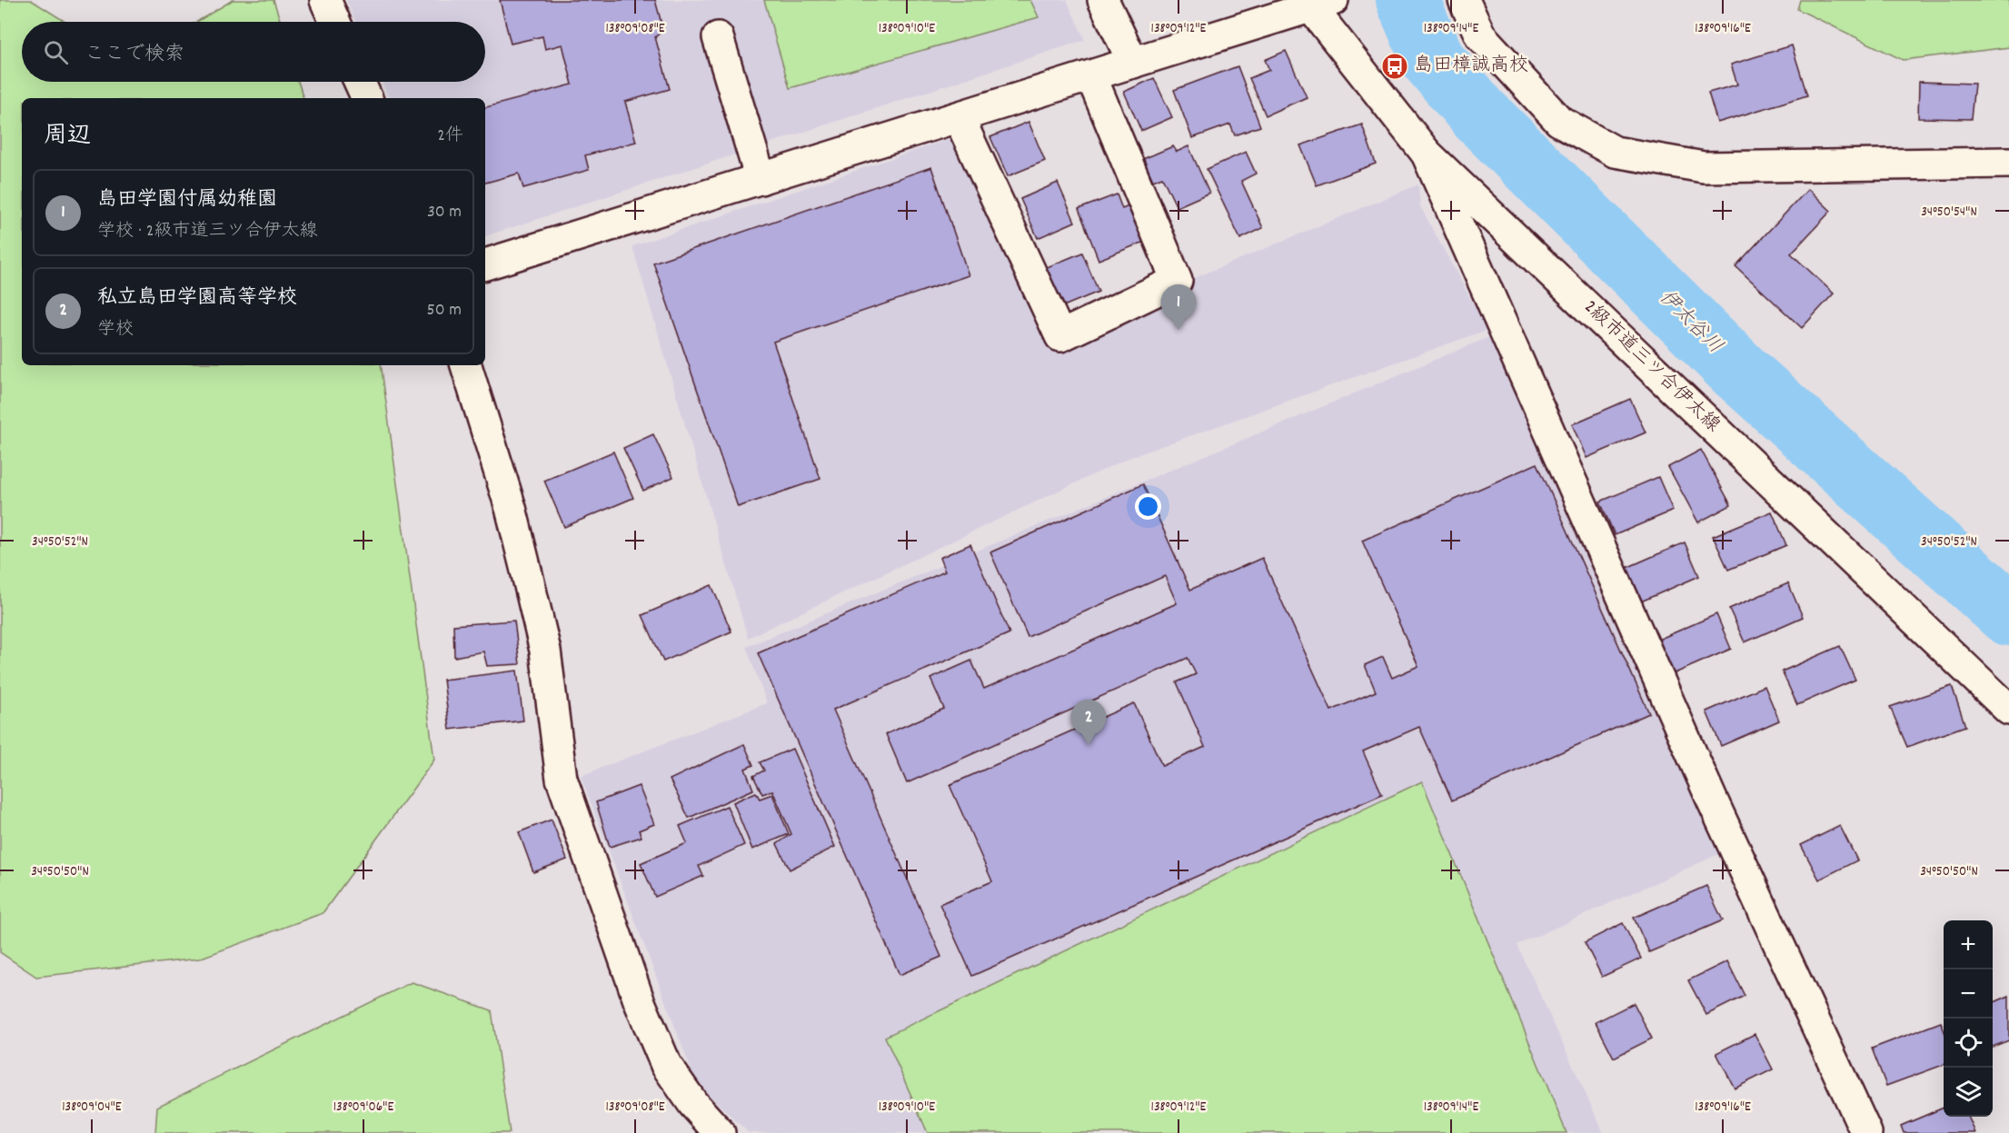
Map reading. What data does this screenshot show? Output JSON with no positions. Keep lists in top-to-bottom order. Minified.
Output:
{"streets":{"street":["2級市道三ツ合伊太線"]},"water":["伊太谷川"],"places":{"bus stop":["島田樟誠高校"]},"page":{"search":"ここで検索","heading":["周辺","2件"],"list":[{"mark":"1","name":"島田学園付属幼稚園","note":"学校 · 2級市道三ツ合伊太線","value":"30 m"},{"mark":"2","name":"私立島田学園高等学校","note":"学校","value":"50 m"}],"pins":["1","2"],"map_buttons":["+","−"]},"coordinates":["138°09'08\"E","138°09'10\"E","138°09'12\"E","138°09'14\"E","138°09'16\"E","34°50'54\"N","34°50'52\"N","34°50'50\"N","138°09'04\"E","138°09'06\"E"]}
